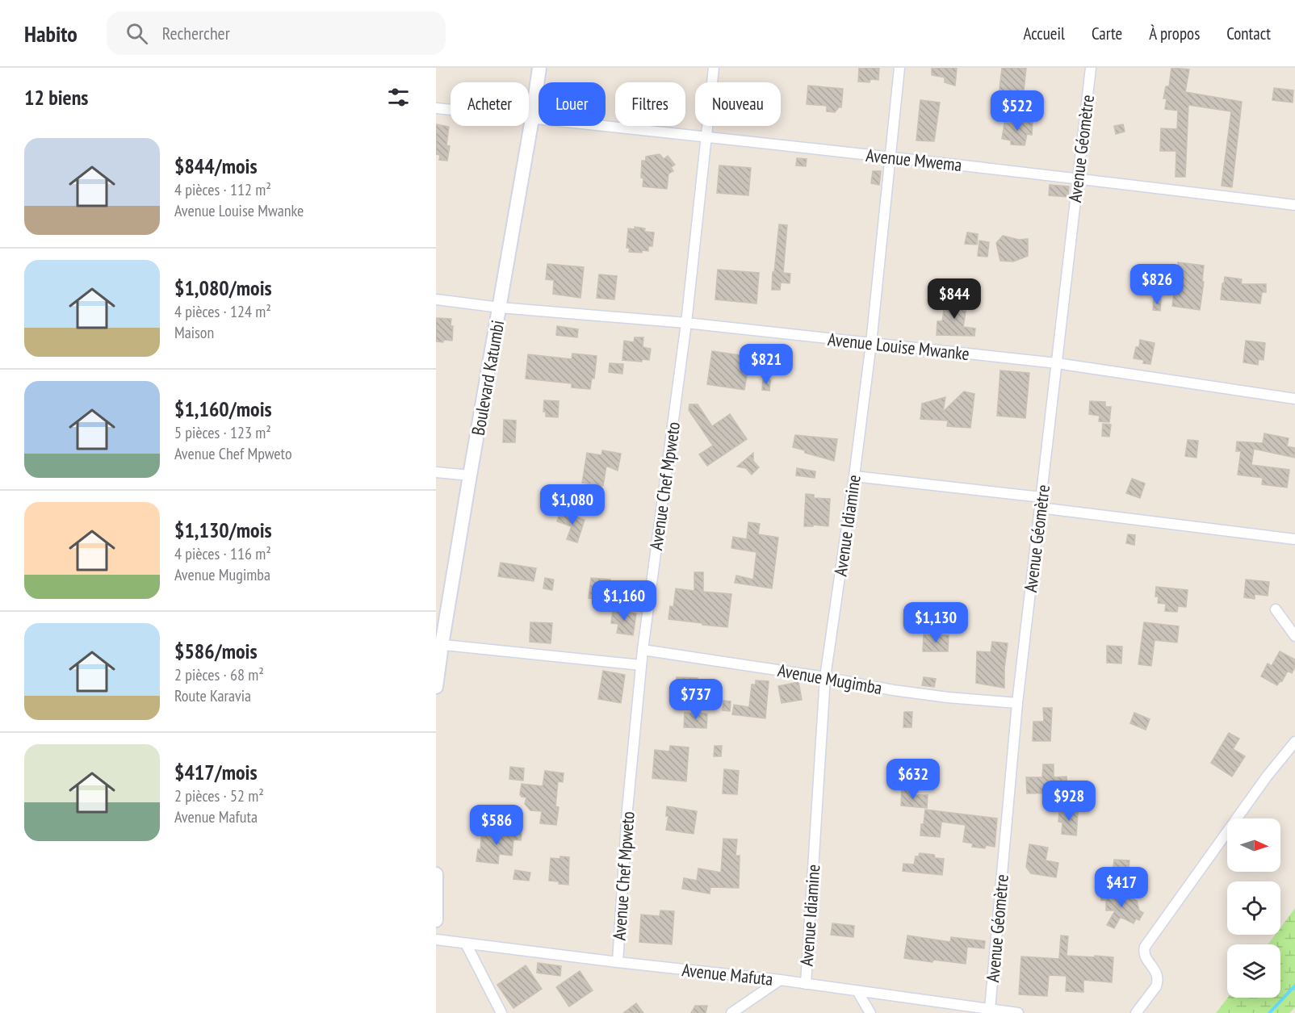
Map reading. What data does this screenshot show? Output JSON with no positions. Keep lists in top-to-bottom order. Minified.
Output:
{"streets":{"street":["Avenue Géomètre","Avenue Mwema","Avenue Louise Mwanke","Boulevard Katumbi","Avenue Chef Mpweto","Avenue Idiamine","Avenue Mugimba","Avenue Mafuta"]},"crossings":[["Avenue Géomètre","Avenue Mwema"],["Avenue Géomètre","Avenue Louise Mwanke"],["Avenue Géomètre","Avenue Mugimba"],["Avenue Géomètre","Avenue Mafuta"],["Avenue Mwema","Boulevard Katumbi"],["Avenue Mwema","Avenue Chef Mpweto"],["Avenue Mwema","Avenue Idiamine"],["Avenue Louise Mwanke","Boulevard Katumbi"],["Avenue Louise Mwanke","Avenue Chef Mpweto"],["Avenue Louise Mwanke","Avenue Idiamine"],["Avenue Chef Mpweto","Avenue Mugimba"],["Avenue Chef Mpweto","Avenue Mafuta"],["Avenue Idiamine","Avenue Mugimba"],["Avenue Idiamine","Avenue Mafuta"]],"north":"right","page":{"header":"Habito","search":"Rechercher","nav":["Accueil","Carte","À propos","Contact"],"heading":"12 biens","chip":["Acheter","Louer","Filtres","Nouveau"],"price":["$522","$826","$844","$821","$1,080","$1,160","$1,130","$737","$632","$928","$586","$417"],"list":[{"name":"$844/mois","note":"4 pièces · 112 m² · Avenue Louise Mwanke"},{"name":"$1,080/mois","note":"4 pièces · 124 m² · Maison"},{"name":"$1,160/mois","note":"5 pièces · 123 m² · Avenue Chef Mpweto"},{"name":"$1,130/mois","note":"4 pièces · 116 m² · Avenue Mugimba"},{"name":"$586/mois","note":"2 pièces · 68 m² · Route Karavia"},{"name":"$417/mois","note":"2 pièces · 52 m² · Avenue Mafuta"}]}}
